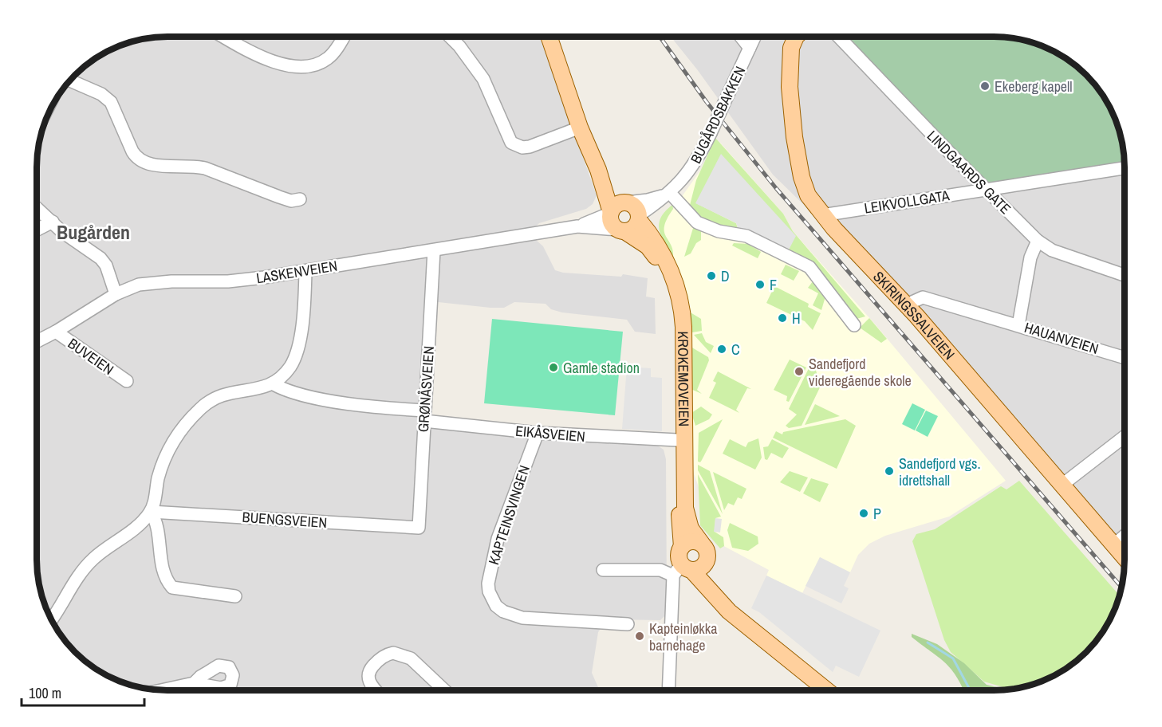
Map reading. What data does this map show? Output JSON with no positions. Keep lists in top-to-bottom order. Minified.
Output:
{"streets":{"main road":["SKIRINGSSALVEIEN","KROKEMOVEIEN"],"street":["BUGÅRDSBAKKEN","LINDGAARDS GATE","LEIKVOLLGATA","LASKENVEIEN","HAUANVEIEN","BUVEIEN","GRØNÅSVEIEN","EIKÅSVEIEN","KAPTEINSVINGEN","BUENGSVEIEN"]},"crossings":[["BUGÅRDSBAKKEN","LASKENVEIEN"],["BUGÅRDSBAKKEN","KROKEMOVEIEN"],["LINDGAARDS GATE","LEIKVOLLGATA"],["LINDGAARDS GATE","HAUANVEIEN"],["LEIKVOLLGATA","SKIRINGSSALVEIEN"],["LASKENVEIEN","BUVEIEN"],["LASKENVEIEN","KROKEMOVEIEN"],["LASKENVEIEN","GRØNÅSVEIEN"],["SKIRINGSSALVEIEN","HAUANVEIEN"],["KROKEMOVEIEN","EIKÅSVEIEN"],["GRØNÅSVEIEN","EIKÅSVEIEN"],["GRØNÅSVEIEN","BUENGSVEIEN"],["EIKÅSVEIEN","KAPTEINSVINGEN"]],"districts":["Bugården"],"places":["Ekeberg kapell","D","F","H","C","Gamle stadion","Sandefjord videregående skole","Sandefjord vgs. idrettshall","P","Kapteinløkka barnehage"],"scale_bar":"100 m"}
